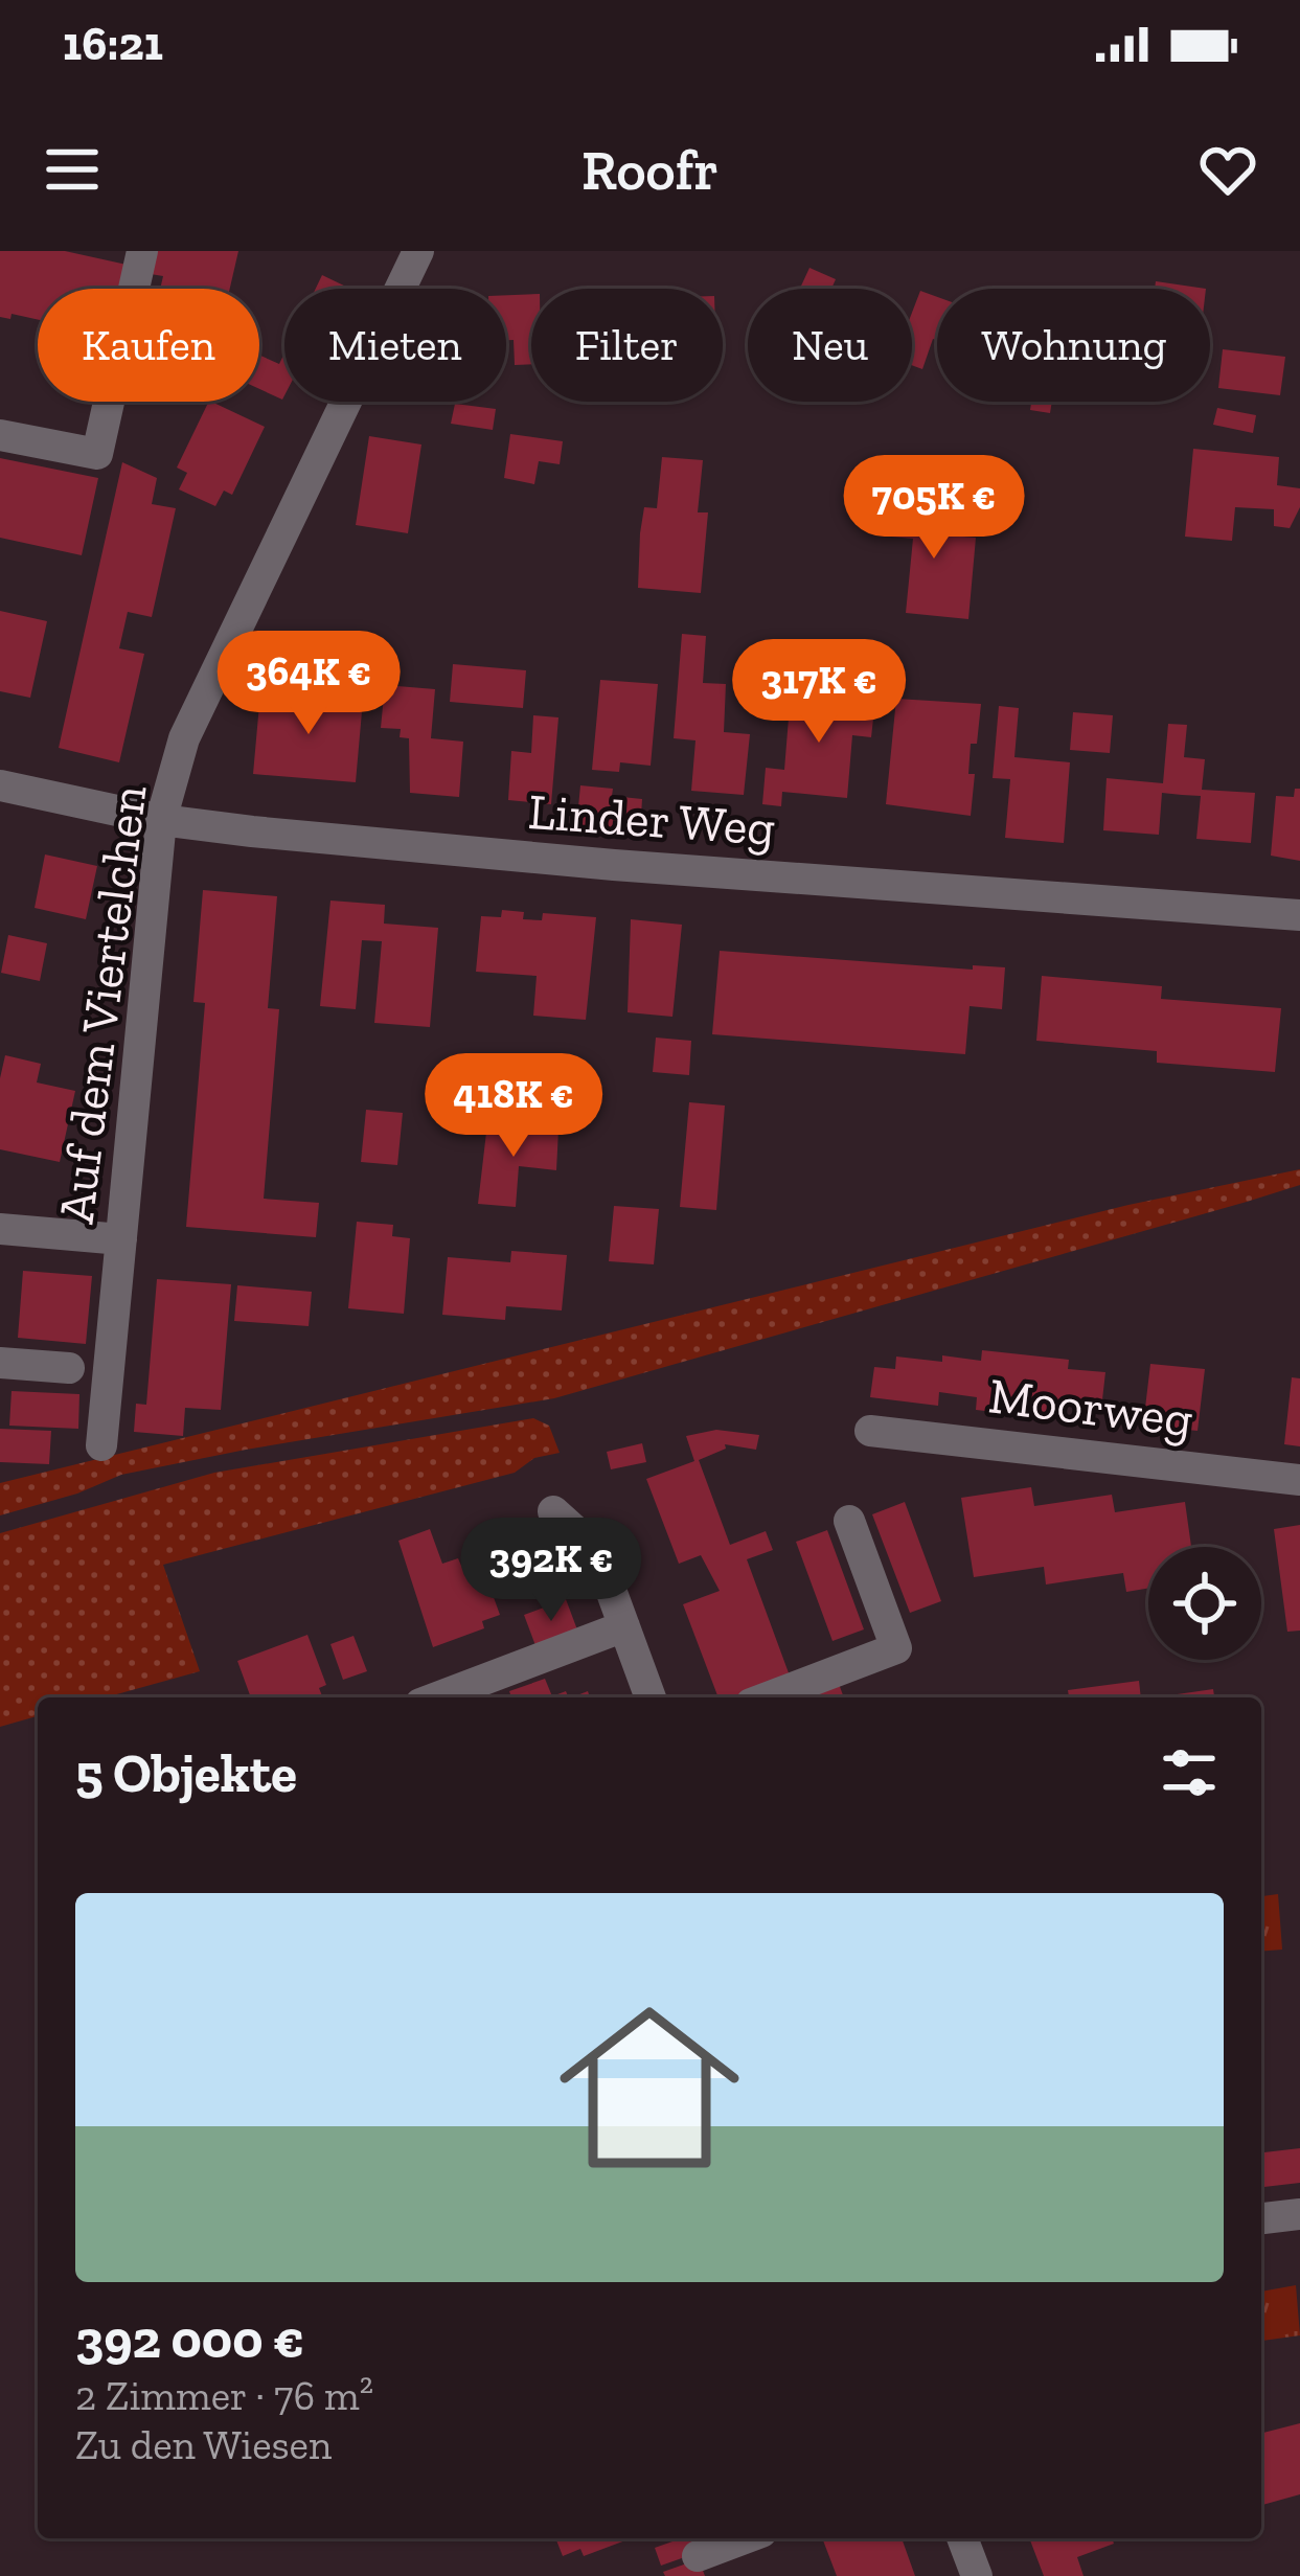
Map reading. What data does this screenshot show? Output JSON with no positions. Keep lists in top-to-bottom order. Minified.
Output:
{"streets":{"street":["Linder Weg","Auf dem Viertelchen","Moorweg"]},"crossings":[["Linder Weg","Auf dem Viertelchen"]],"page":{"status":"16:21","header":"Roofr","chip":["Kaufen","Mieten","Filter","Neu","Wohnung"],"price":["705K €","364K €","317K €","418K €","392K €"],"heading":"5 Objekte","list":[{"name":"392 000 €","note":"2 Zimmer · 76 m² · Zu den Wiesen"}]}}
